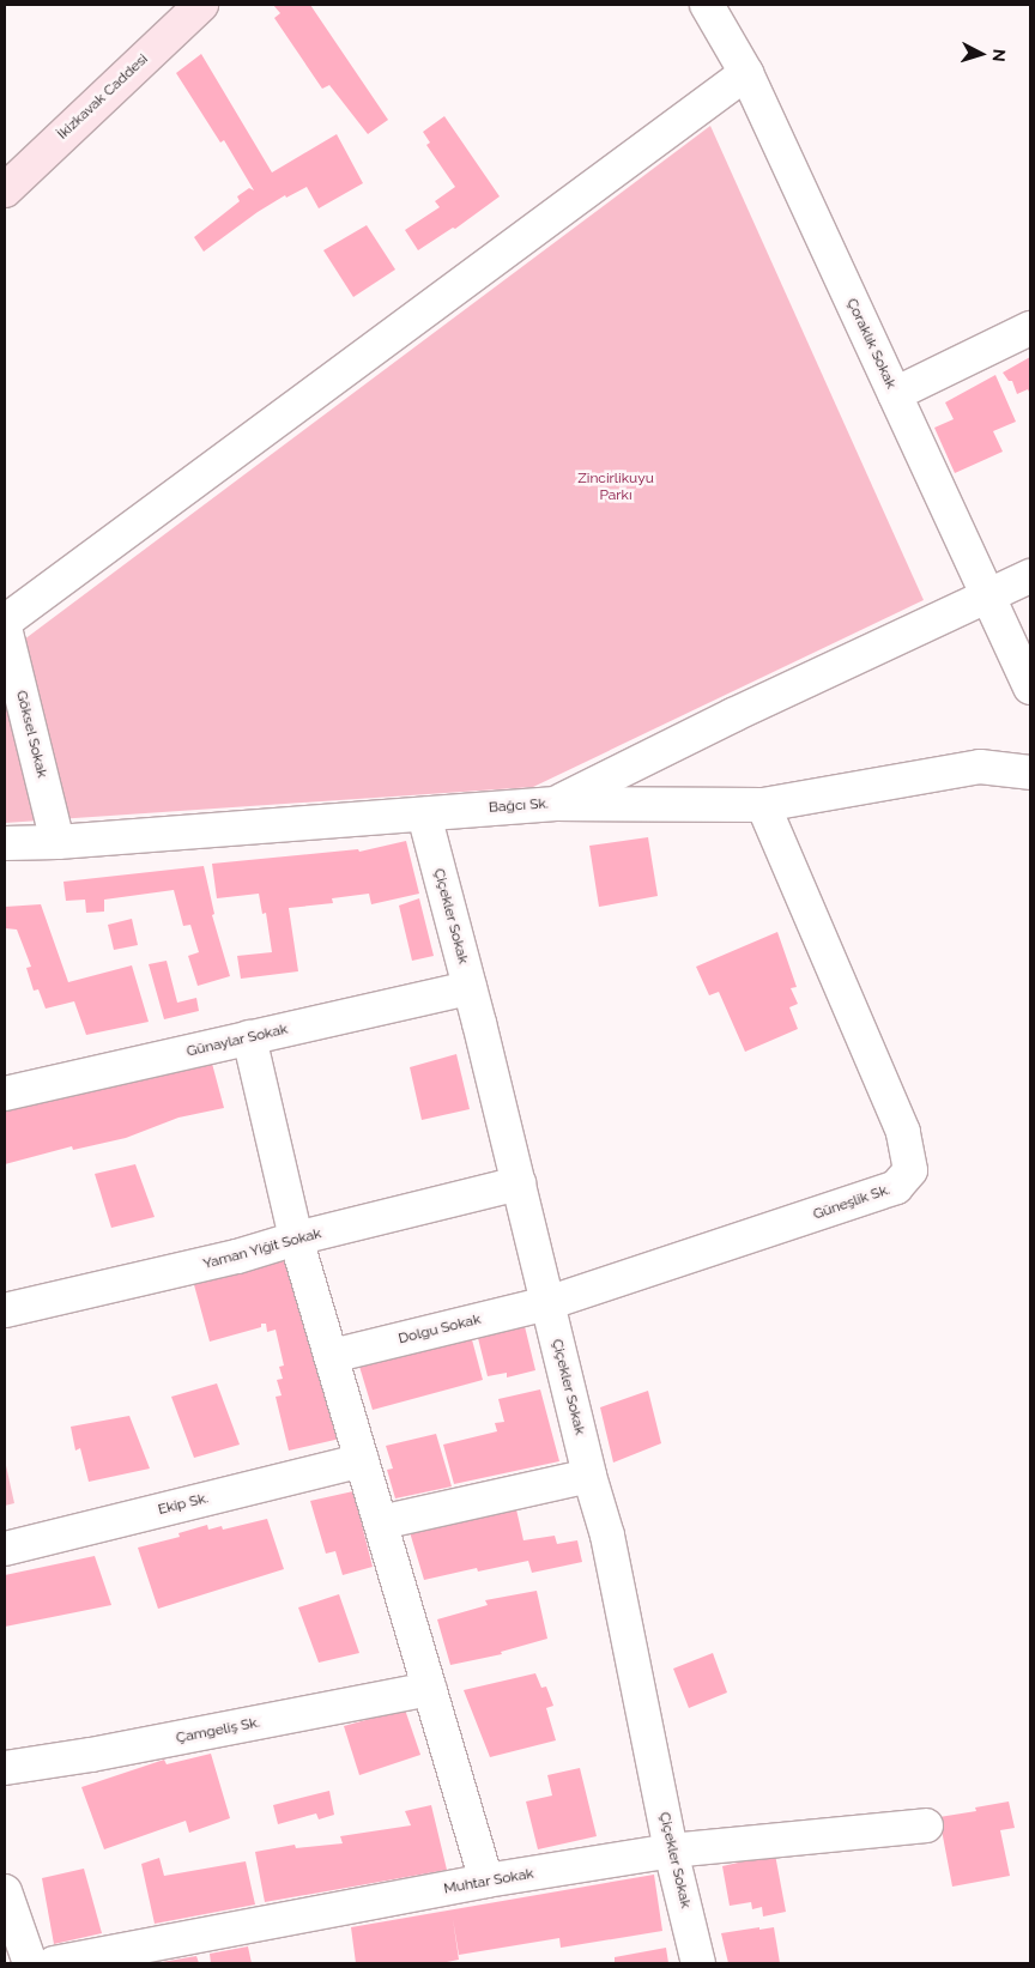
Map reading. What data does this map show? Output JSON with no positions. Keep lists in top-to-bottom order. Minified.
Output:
{"streets":{"street":["İkizkavak Caddesi","Çoraklık Sokak","Göksel Sokak","Bağcı Sk.","Çiçekler Sokak","Günaylar Sokak","Güneşlik Sk.","Yaman Yiğit Sokak","Dolgu Sokak","Ekip Sk.","Çamgeliş Sk.","Muhtar Sokak"]},"crossings":[["Göksel Sokak","Bağcı Sk."],["Bağcı Sk.","Çiçekler Sokak"],["Bağcı Sk.","Güneşlik Sk."],["Çiçekler Sokak","Günaylar Sokak"],["Çiçekler Sokak","Güneşlik Sk."],["Çiçekler Sokak","Yaman Yiğit Sokak"],["Çiçekler Sokak","Dolgu Sokak"],["Çiçekler Sokak","Muhtar Sokak"],["Güneşlik Sk.","Dolgu Sokak"]],"parks":["Zincirlikuyu Parkı"],"north":"right"}
